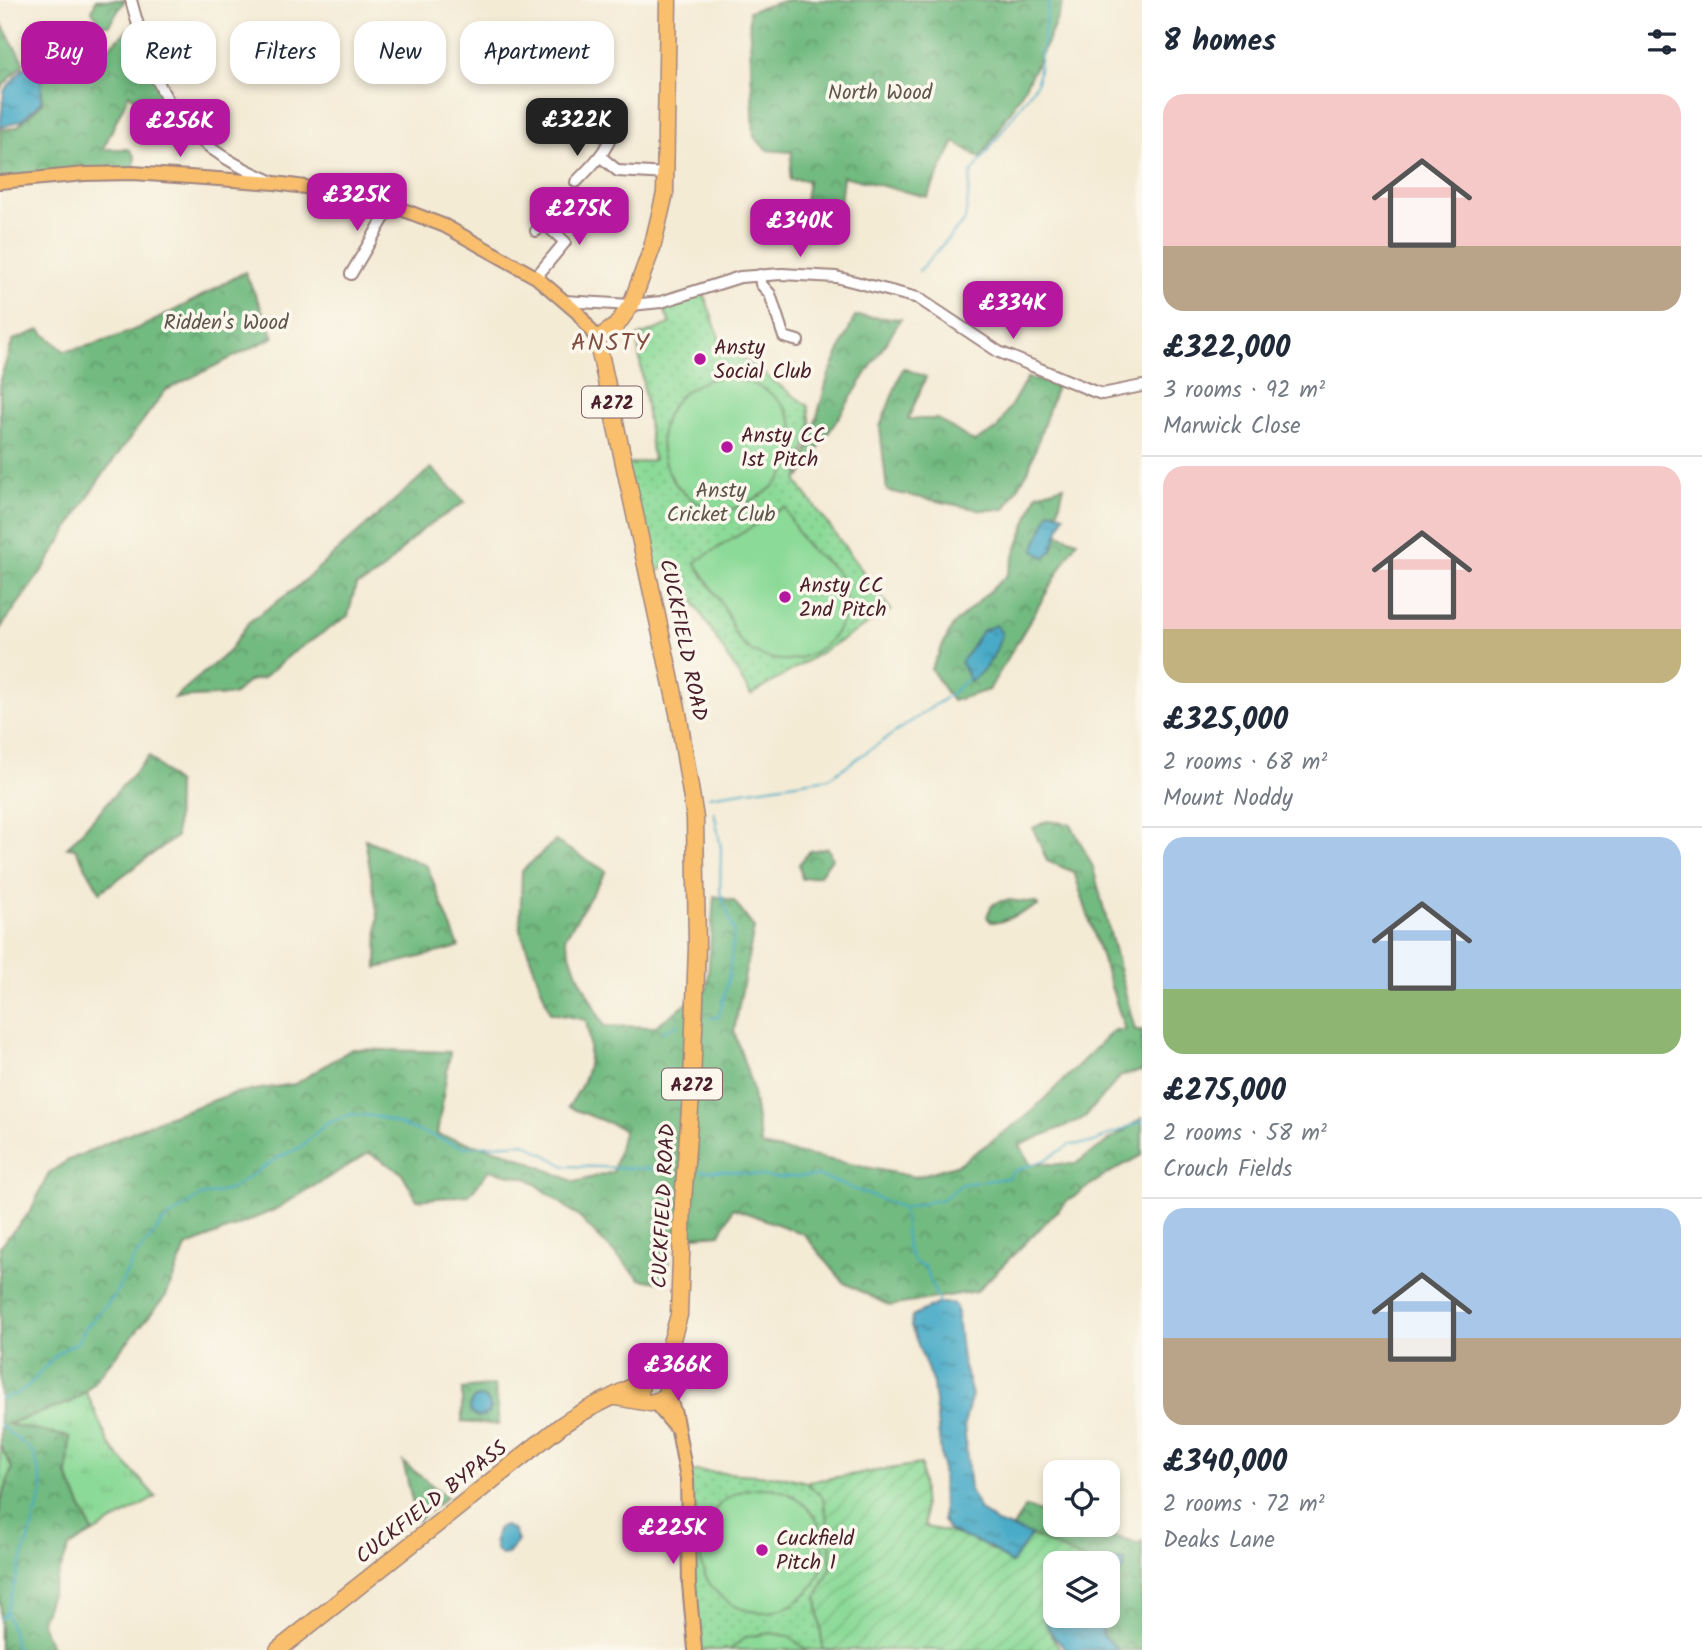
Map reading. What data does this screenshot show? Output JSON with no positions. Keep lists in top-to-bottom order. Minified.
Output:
{"streets":{"highway":["A272","CUCKFIELD ROAD","CUCKFIELD BYPASS"]},"crossings":[["CUCKFIELD ROAD","CUCKFIELD BYPASS"]],"districts":["ANSTY"],"parks":["North Wood","Ridden's Wood","Ansty Cricket Club"],"places":["Ansty Social Club","Ansty CC 1st Pitch","Ansty CC 2nd Pitch","Cuckfield Pitch 1"],"page":{"heading":"8 homes","chip":["Buy","Rent","Filters","New","Apartment"],"list":[{"name":"£322,000","note":"3 rooms · 92 m² · Marwick Close"},{"name":"£325,000","note":"2 rooms · 68 m² · Mount Noddy"},{"name":"£275,000","note":"2 rooms · 58 m² · Crouch Fields"},{"name":"£340,000","note":"2 rooms · 72 m² · Deaks Lane"}],"price":["£322K","£256K","£325K","£275K","£340K","£334K","£366K","£225K"]}}
